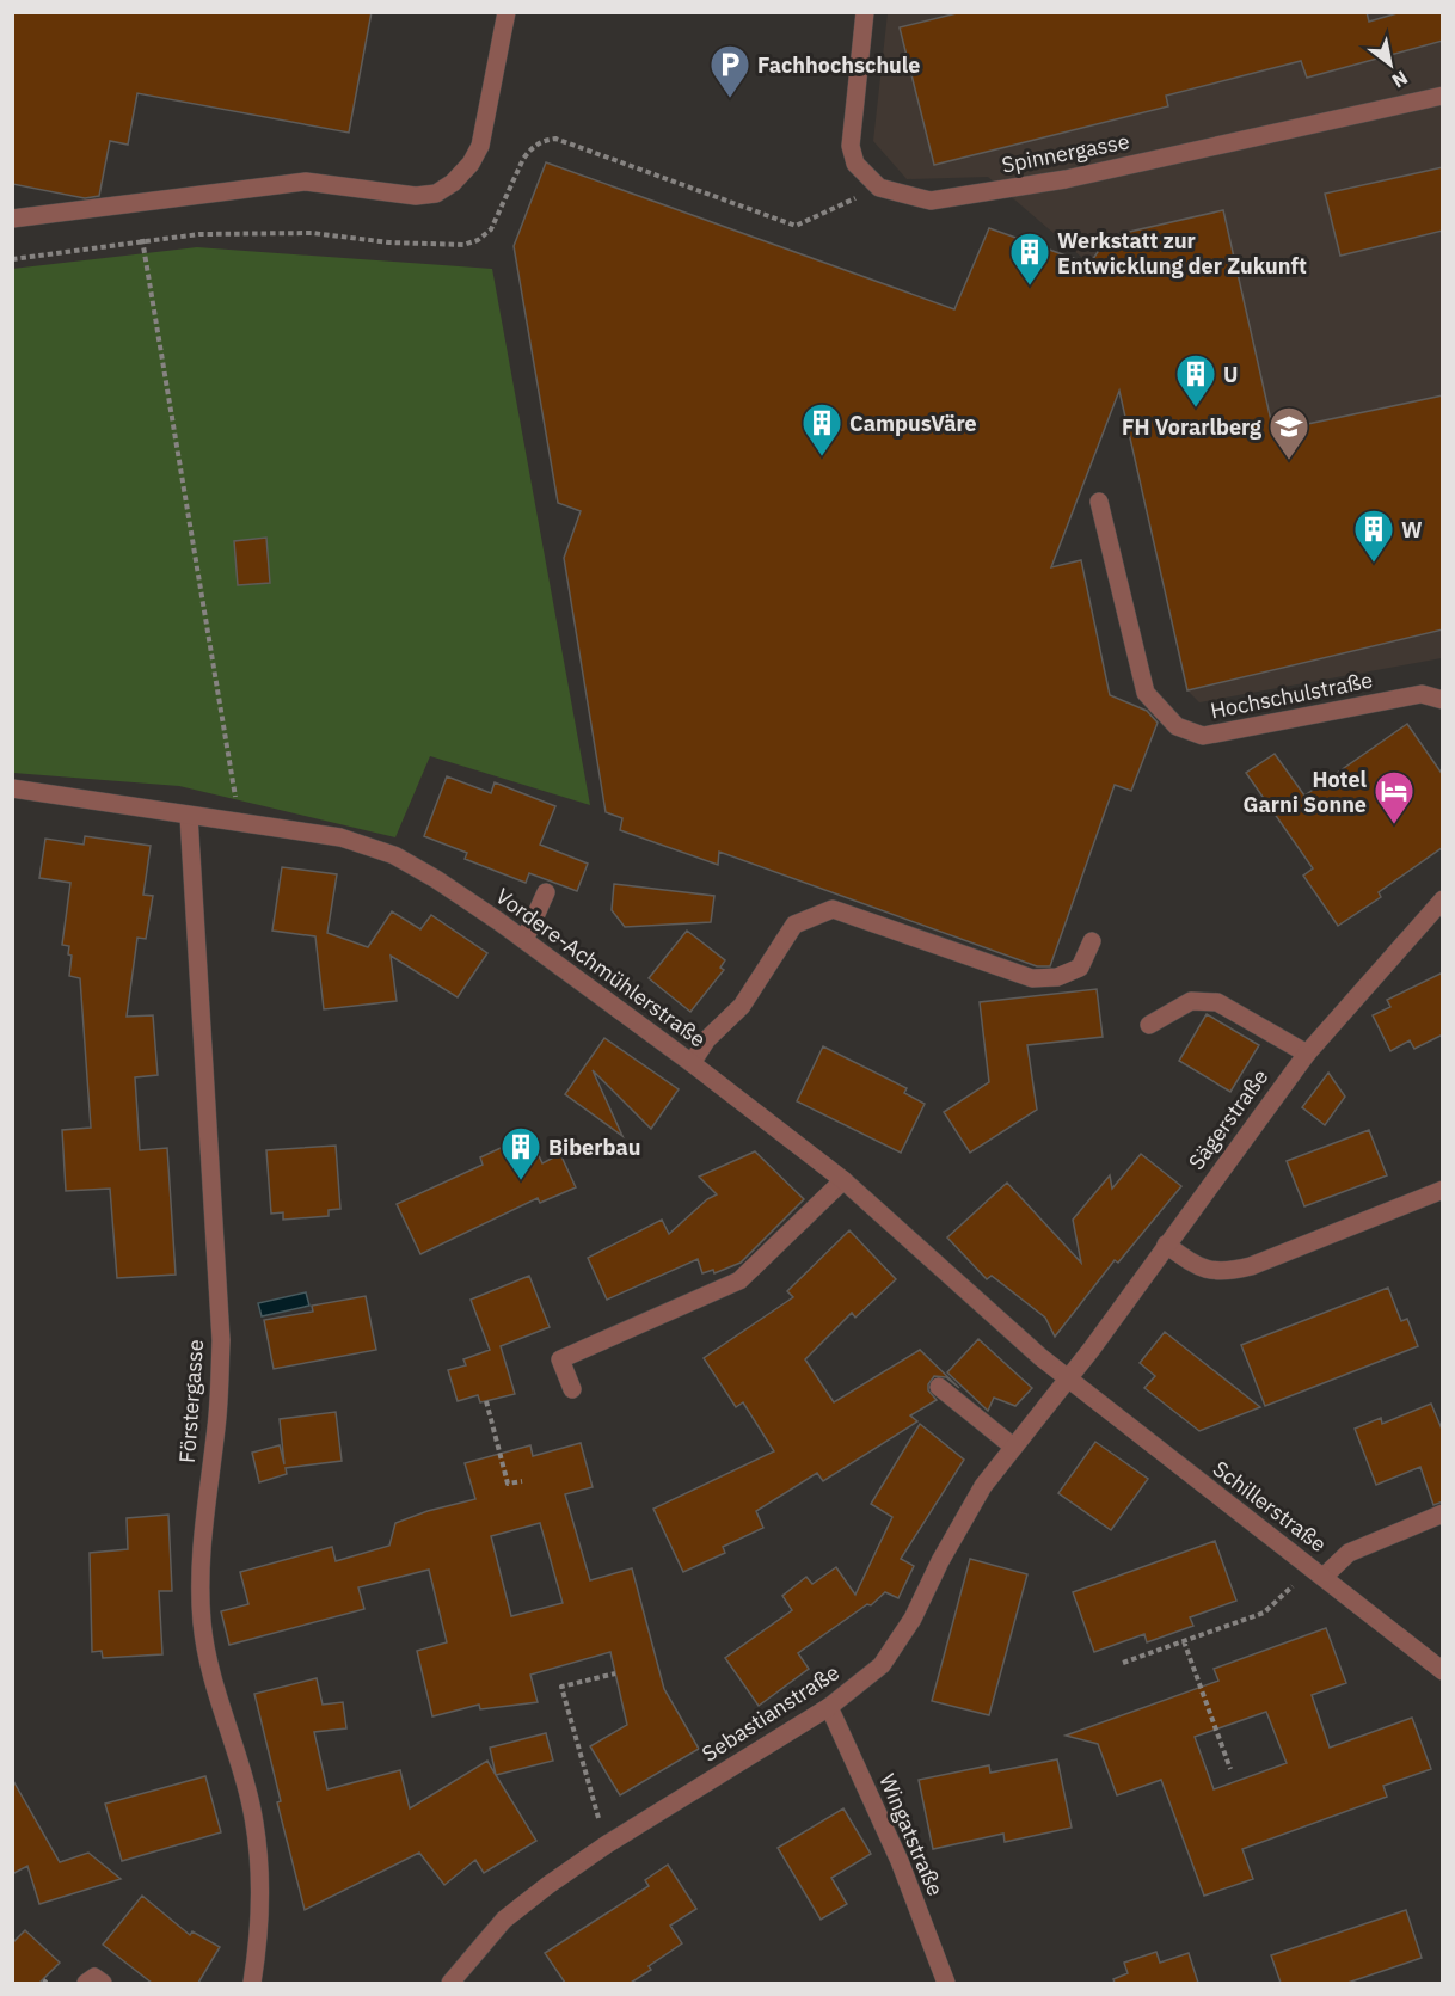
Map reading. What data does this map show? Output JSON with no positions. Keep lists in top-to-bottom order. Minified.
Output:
{"streets":{"street":["Spinnergasse","Hochschulstraße","Vordere-Achmühlerstraße","Sägerstraße","Förstergasse","Schillerstraße","Sebastianstraße","Wingatstraße"]},"crossings":[["Vordere-Achmühlerstraße","Sägerstraße"],["Vordere-Achmühlerstraße","Förstergasse"],["Vordere-Achmühlerstraße","Schillerstraße"],["Vordere-Achmühlerstraße","Sebastianstraße"],["Sägerstraße","Schillerstraße"],["Sägerstraße","Sebastianstraße"],["Schillerstraße","Sebastianstraße"],["Sebastianstraße","Wingatstraße"]],"places":{"parking":["Fachhochschule"],"building":["Werkstatt zur Entwicklung der Zukunft","U","CampusVäre","W","Biberbau"],"school or university":["FH Vorarlberg"],"hotel":["Hotel Garni Sonne"]},"north":"bottom right"}
